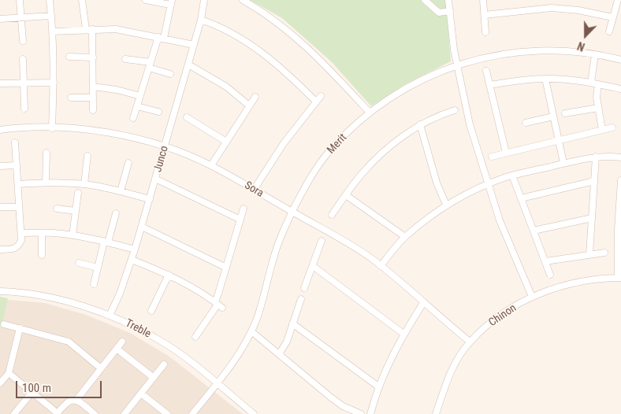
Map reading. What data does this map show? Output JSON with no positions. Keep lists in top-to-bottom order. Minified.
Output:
{"streets":{"street":["Merit","Junco","Sora","Chinon","Treble"]},"crossings":[["Merit","Sora"],["Merit","Treble"],["Junco","Sora"],["Junco","Treble"],["Sora","Chinon"]],"scale_bar":"100 m","north":"bottom"}
